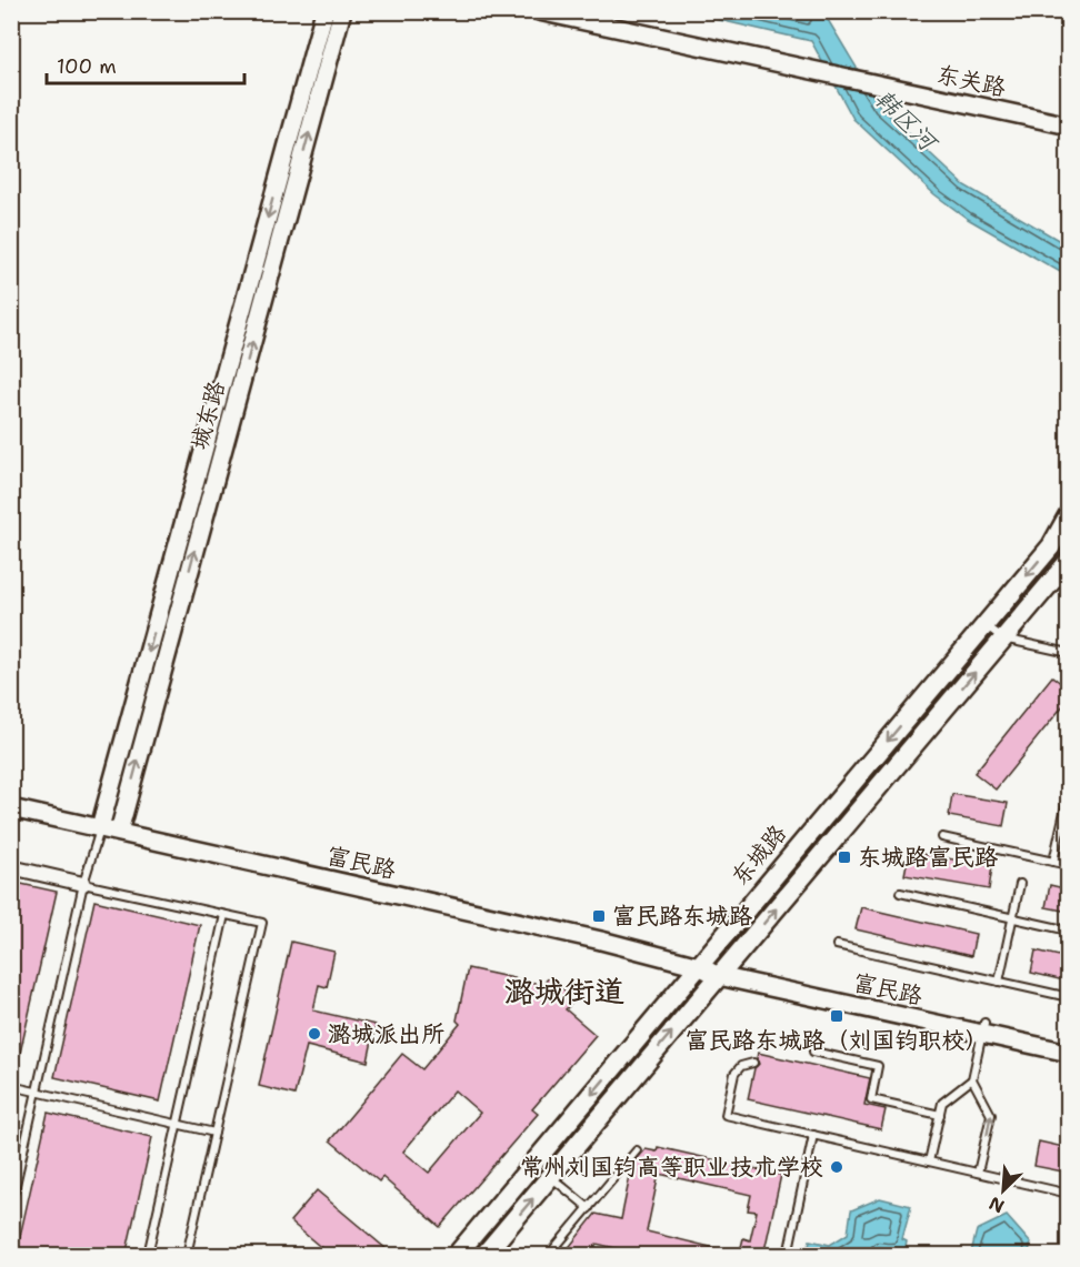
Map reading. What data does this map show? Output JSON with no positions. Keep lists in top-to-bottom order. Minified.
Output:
{"streets":{"main road":["东城路"],"street":["东关路","城东路","富民路"]},"crossings":[["城东路","富民路"],["东城路","富民路"]],"districts":["潞城街道"],"water":["韩区河"],"places":{"transit":["东城路富民路","富民路东城路","富民路东城路（刘国钧职校）"],"other":["潞城派出所","常州刘国钧高等职业技术学校"]},"scale_bar":"100 m","north":"bottom left"}
